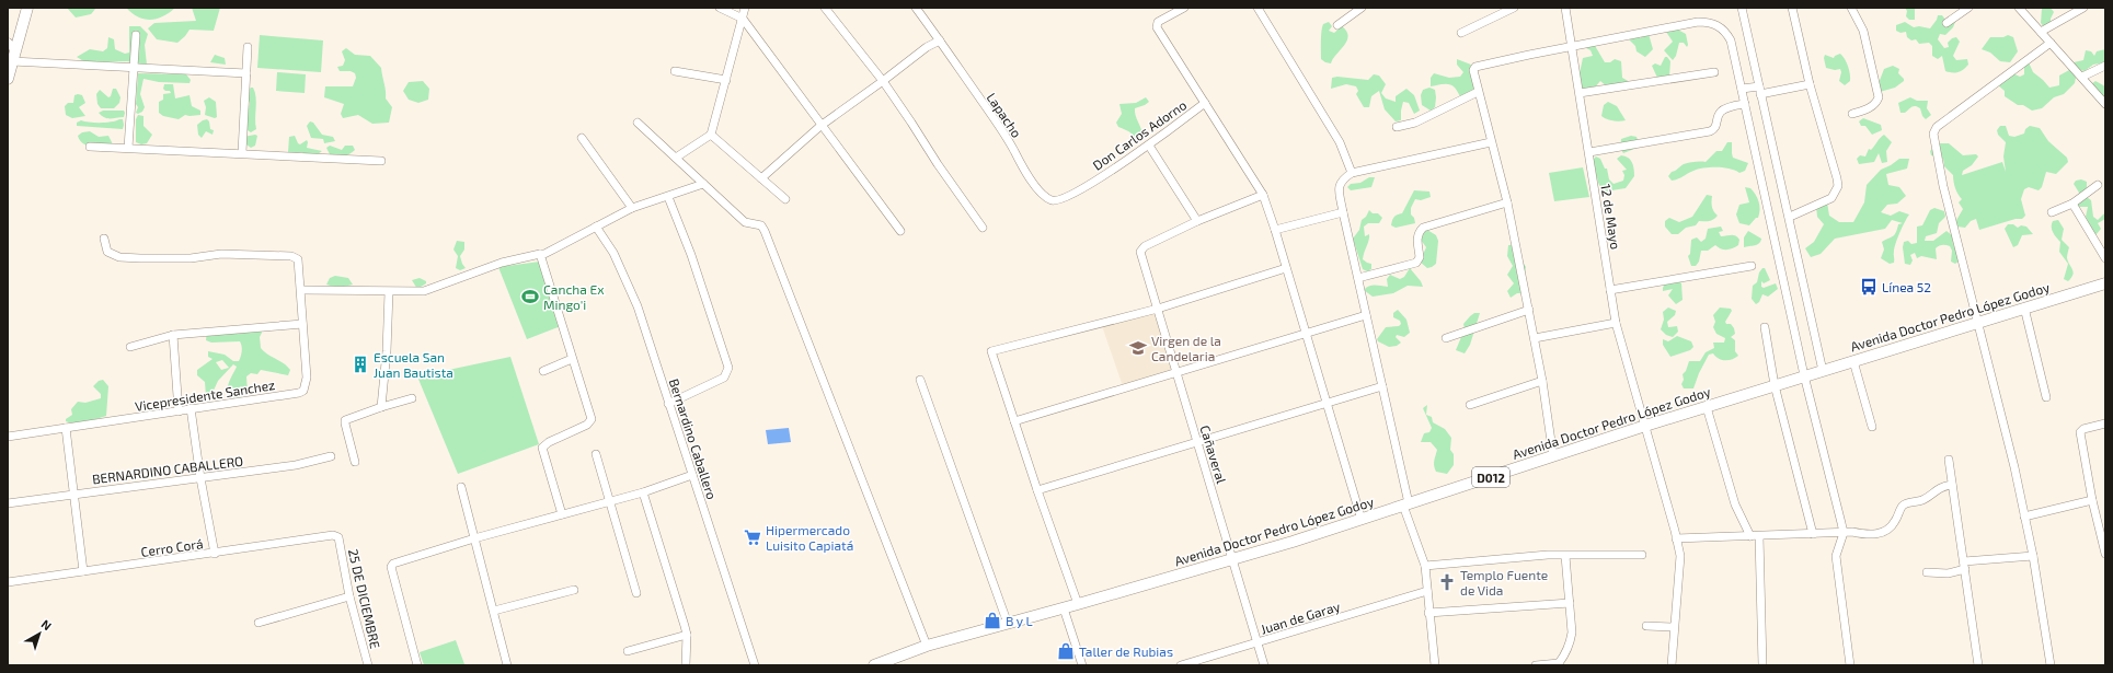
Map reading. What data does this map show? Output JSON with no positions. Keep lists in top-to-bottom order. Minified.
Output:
{"streets":{"main road":["Avenida Doctor Pedro López Godoy","D012"],"street":["Lapacho","Don Carlos Adorno","12 de Mayo","Vicepresidente Sanchez","Bernardino Caballero","Cañaveral","BERNARDINO CABALLERO","Cerro Corá","25 DE DICIEMBRE","Juan de Garay"]},"crossings":[["Lapacho","Don Carlos Adorno"],["12 de Mayo","Avenida Doctor Pedro López Godoy"],["Avenida Doctor Pedro López Godoy","Cañaveral"],["Cañaveral","Juan de Garay"],["Cerro Corá","25 DE DICIEMBRE"]],"places":{"bus stop":["Línea 52"],"sports":["Cancha Ex Mingo'i"],"school or university":["Virgen de la Candelaria"],"building":["Escuela San Juan Bautista"],"supermarket":["Hipermercado Luisito Capiatá"],"church":["Templo Fuente de Vida"],"shop":["B y L","Taller de Rubias"]},"north":"top right"}
